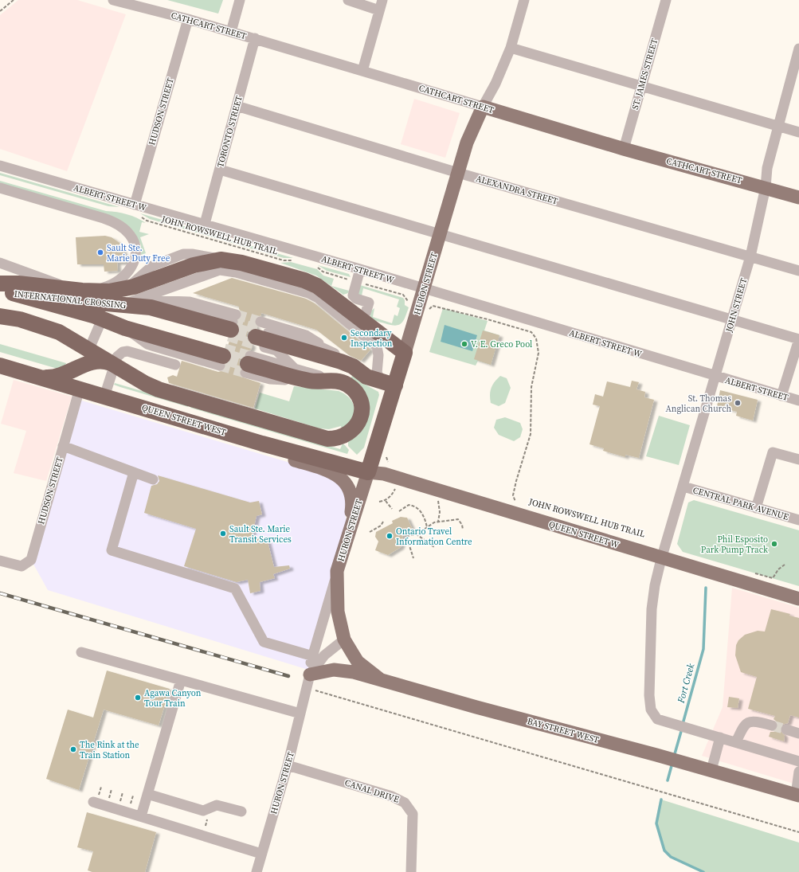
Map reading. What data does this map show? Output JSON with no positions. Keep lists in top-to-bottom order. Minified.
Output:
{"streets":{"highway":["HURON STREET","INTERNATIONAL CROSSING","QUEEN STREET WEST"],"main road":["CATHCART STREET","QUEEN STREET W","BAY STREET WEST"],"street":["ST. JAMES STREET","HUDSON STREET","TORONTO STREET","ALEXANDRA STREET","ALBERT STREET W","JOHN STREET","ALBERT STREET","CENTRAL PARK AVENUE","CANAL DRIVE"],"path":["JOHN ROWSWELL HUB TRAIL"]},"crossings":[["CATHCART STREET","ST. JAMES STREET"],["CATHCART STREET","HUDSON STREET"],["CATHCART STREET","TORONTO STREET"],["CATHCART STREET","HURON STREET"],["CATHCART STREET","JOHN STREET"],["HUDSON STREET","ALBERT STREET W"],["HUDSON STREET","JOHN ROWSWELL HUB TRAIL"],["HUDSON STREET","QUEEN STREET WEST"],["TORONTO STREET","ALEXANDRA STREET"],["TORONTO STREET","ALBERT STREET W"],["ALEXANDRA STREET","HURON STREET"],["ALEXANDRA STREET","JOHN STREET"],["ALBERT STREET W","JOHN ROWSWELL HUB TRAIL"],["ALBERT STREET W","HURON STREET"],["ALBERT STREET W","JOHN STREET"],["ALBERT STREET W","ALBERT STREET"],["JOHN ROWSWELL HUB TRAIL","HURON STREET"],["HURON STREET","INTERNATIONAL CROSSING"],["HURON STREET","QUEEN STREET WEST"],["HURON STREET","QUEEN STREET W"],["HURON STREET","BAY STREET WEST"],["HURON STREET","CANAL DRIVE"],["JOHN STREET","ALBERT STREET"],["JOHN STREET","CENTRAL PARK AVENUE"],["JOHN STREET","QUEEN STREET W"],["QUEEN STREET WEST","QUEEN STREET W"]],"water":["Fort Creek"],"places":["Sault Ste. Marie Duty Free","Secondary Inspection","V. E. Greco Pool","St. Thomas Anglican Church","Sault Ste. Marie Transit Services","Ontario Travel Information Centre","Phil Esposito Park Pump Track","Agawa Canyon Tour Train","The Rink at the Train Station"]}
